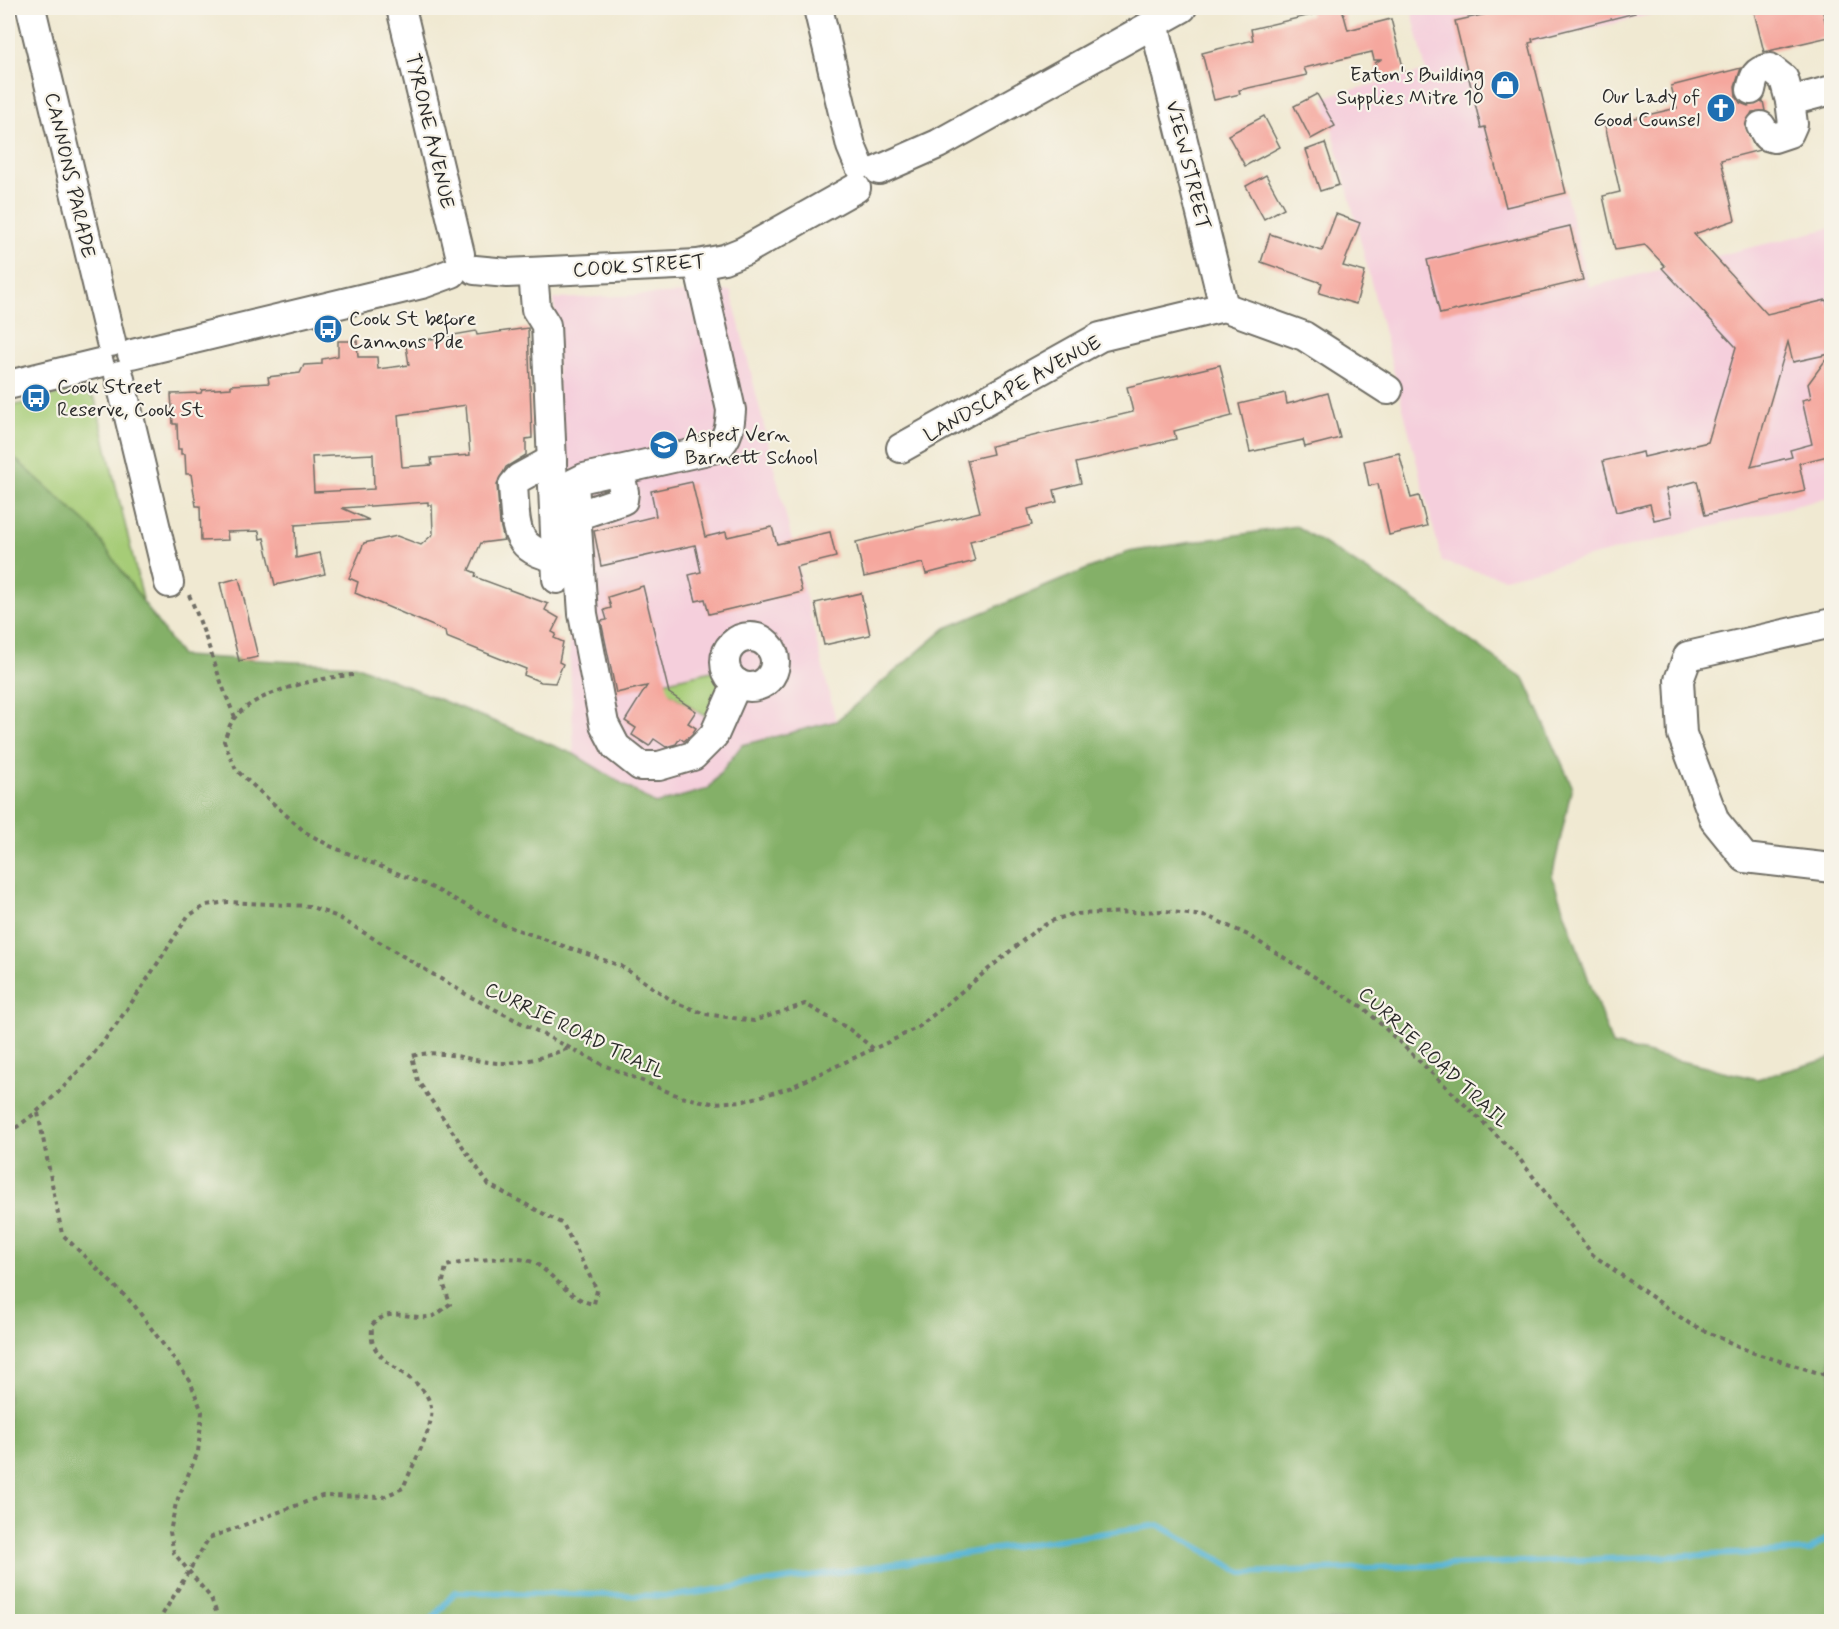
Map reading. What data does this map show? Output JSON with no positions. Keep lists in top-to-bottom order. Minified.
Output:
{"streets":{"street":["TYRONE AVENUE","VIEW STREET","CANNONS PARADE","COOK STREET","LANDSCAPE AVENUE"],"path":["CURRIE ROAD TRAIL"]},"crossings":[["TYRONE AVENUE","COOK STREET"],["VIEW STREET","COOK STREET"],["VIEW STREET","LANDSCAPE AVENUE"],["CANNONS PARADE","COOK STREET"]],"places":{"shop":["Eaton's Building Supplies Mitre 10"],"church":["Our Lady of Good Counsel"],"bus stop":["Cook St before Cannons Pde","Cook Street Reserve, Cook St"],"school or university":["Aspect Vern Barnett School"]}}
